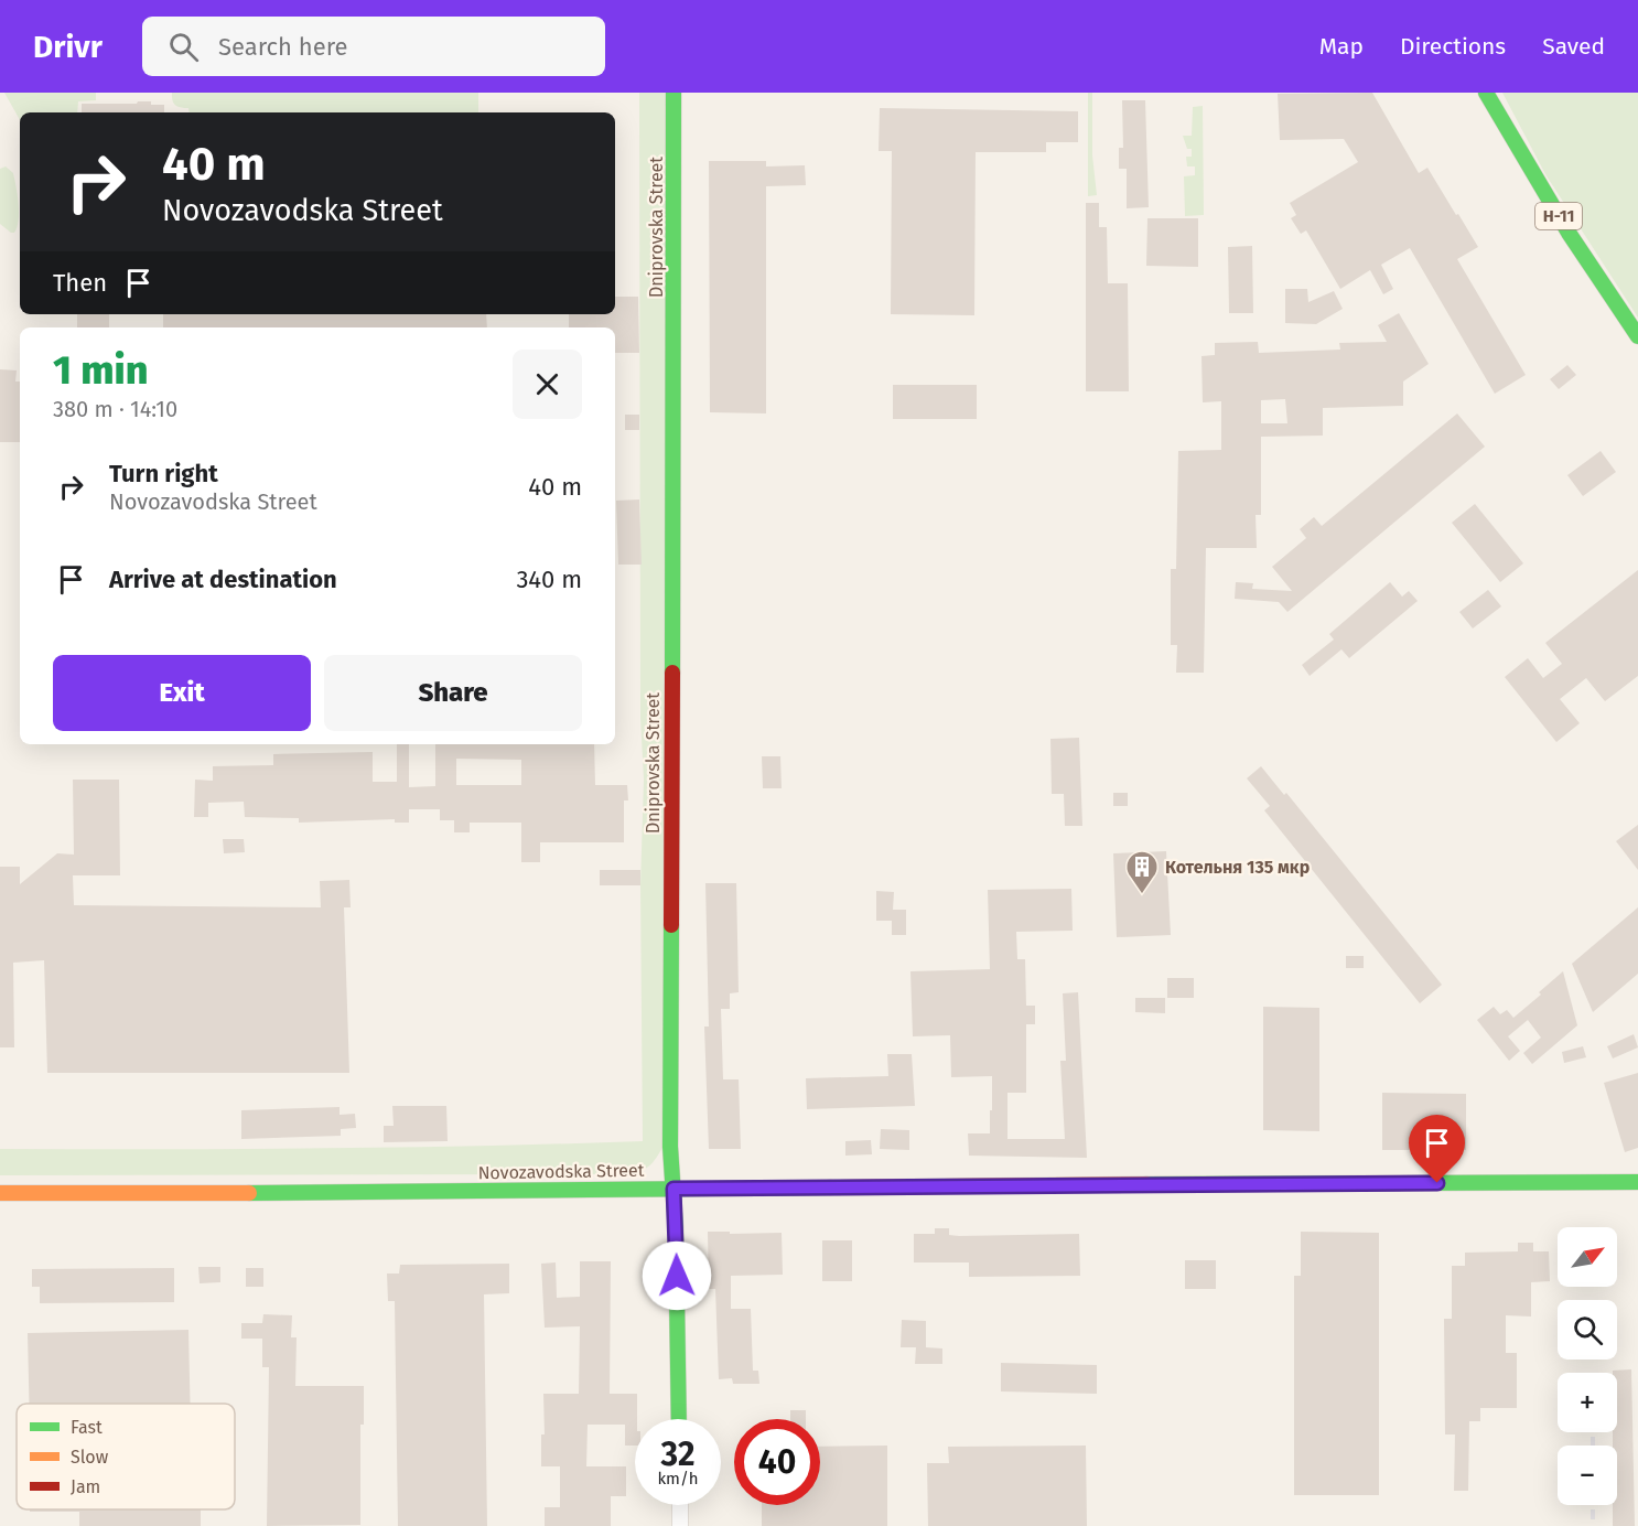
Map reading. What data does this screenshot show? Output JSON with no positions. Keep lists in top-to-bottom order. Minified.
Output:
{"streets":{"street":["Н-11","Dniprovska Street","Novozavodska Street"]},"crossings":[["Dniprovska Street","Novozavodska Street"]],"places":{"building":["Котельня 135 мкр"]},"legend":["Fast","Slow","Jam"],"north":"top right","page":{"header":"Drivr","search":"Search here","nav":["Map","Directions","Saved"],"turn":["40 m","Novozavodska Street"],"then":"Then","heading":["1 min","380 m · 14:10"],"list":[{"name":"Turn right","note":"Novozavodska Street","value":"40 m"},{"name":"Arrive at destination","value":"340 m"}],"buttons":["Exit","Share"],"map_buttons":["+","−"],"speed":"32 km/h","limit":"40"}}
